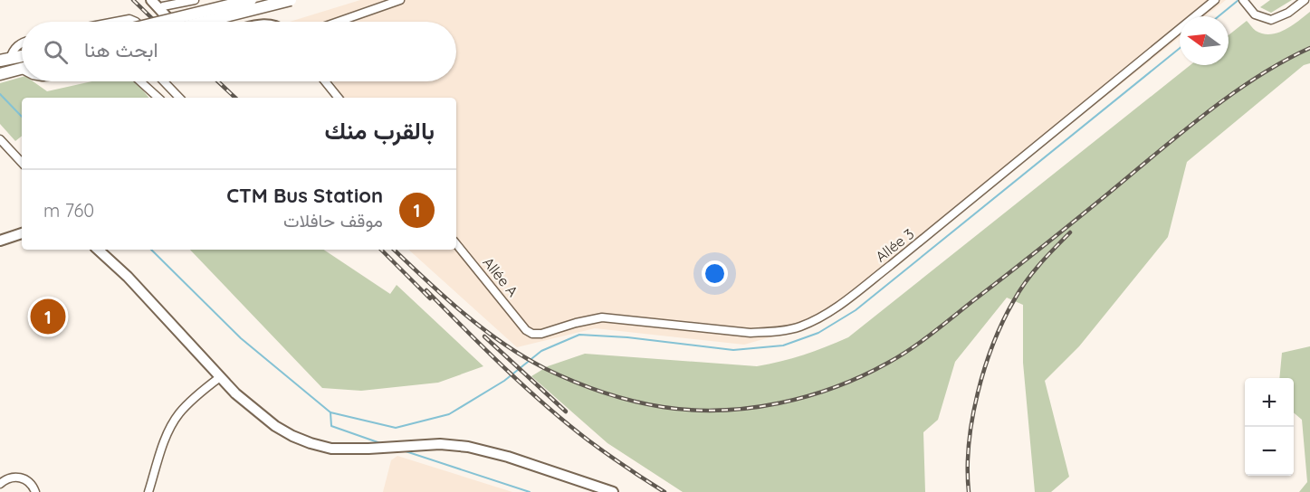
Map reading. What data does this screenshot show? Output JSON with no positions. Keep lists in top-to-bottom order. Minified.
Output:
{"streets":{"street":["Allée 3","Allée A"]},"crossings":[["Allée 3","Allée A"]],"north":"left","page":{"search":"ابحث هنا","heading":"بالقرب منك","list":[{"mark":"1","name":"CTM Bus Station","note":"موقف حافلات","value":"760 m"}],"pins":"1","map_buttons":["+","−"]}}
